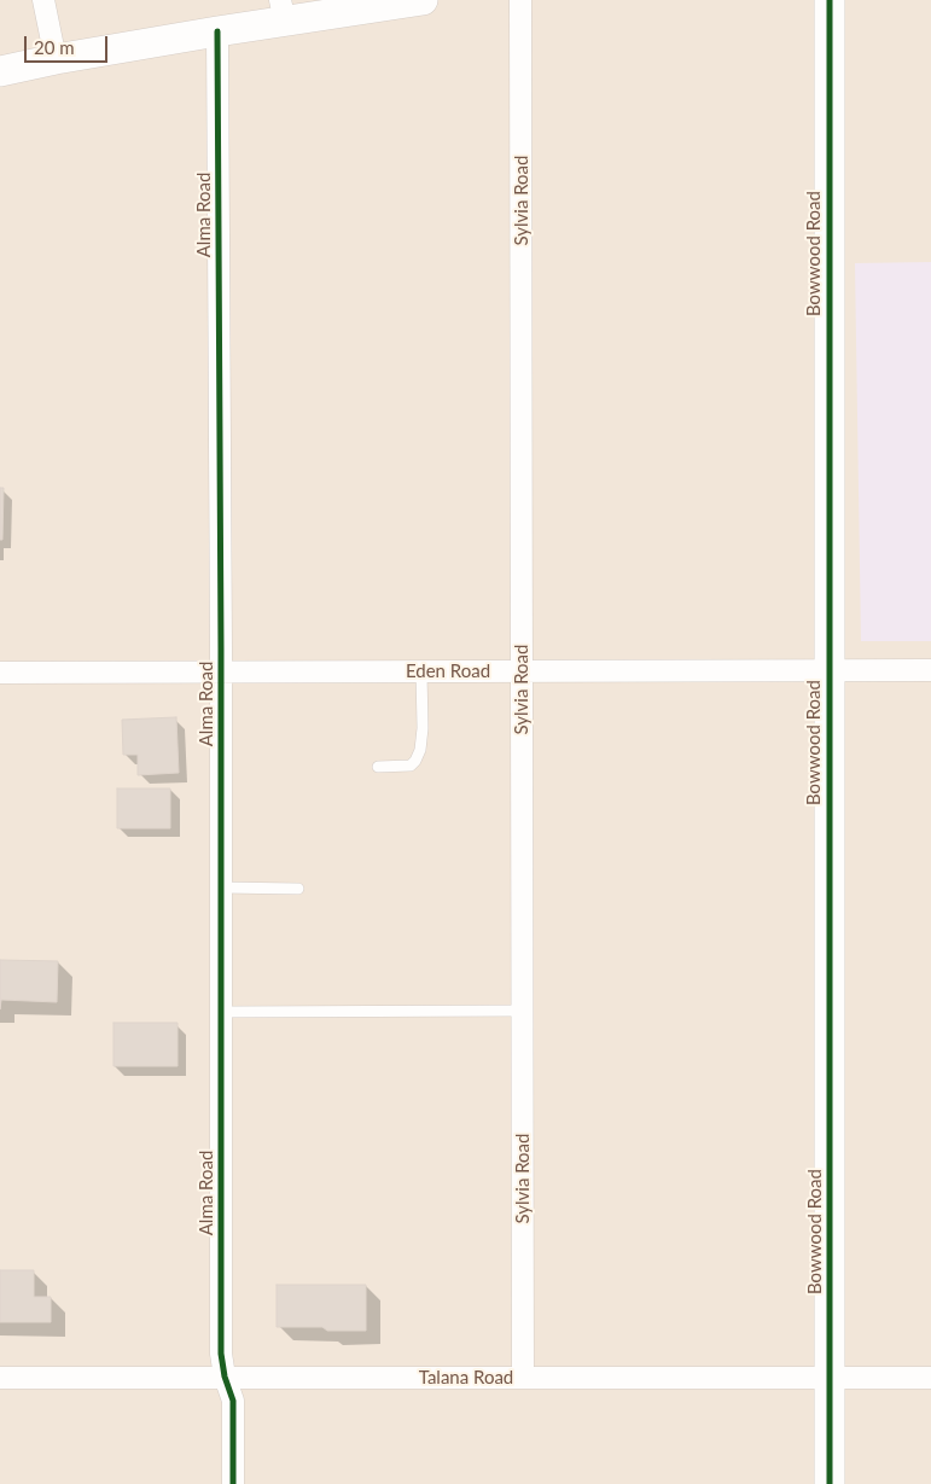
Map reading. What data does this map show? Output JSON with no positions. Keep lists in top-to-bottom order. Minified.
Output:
{"streets":{"street":["Sylvia Road","Alma Road","Bowwood Road","Eden Road","Talana Road"]},"crossings":[["Sylvia Road","Eden Road"],["Sylvia Road","Talana Road"],["Alma Road","Eden Road"],["Alma Road","Talana Road"],["Bowwood Road","Eden Road"],["Bowwood Road","Talana Road"]],"scale_bar":"20 m"}
